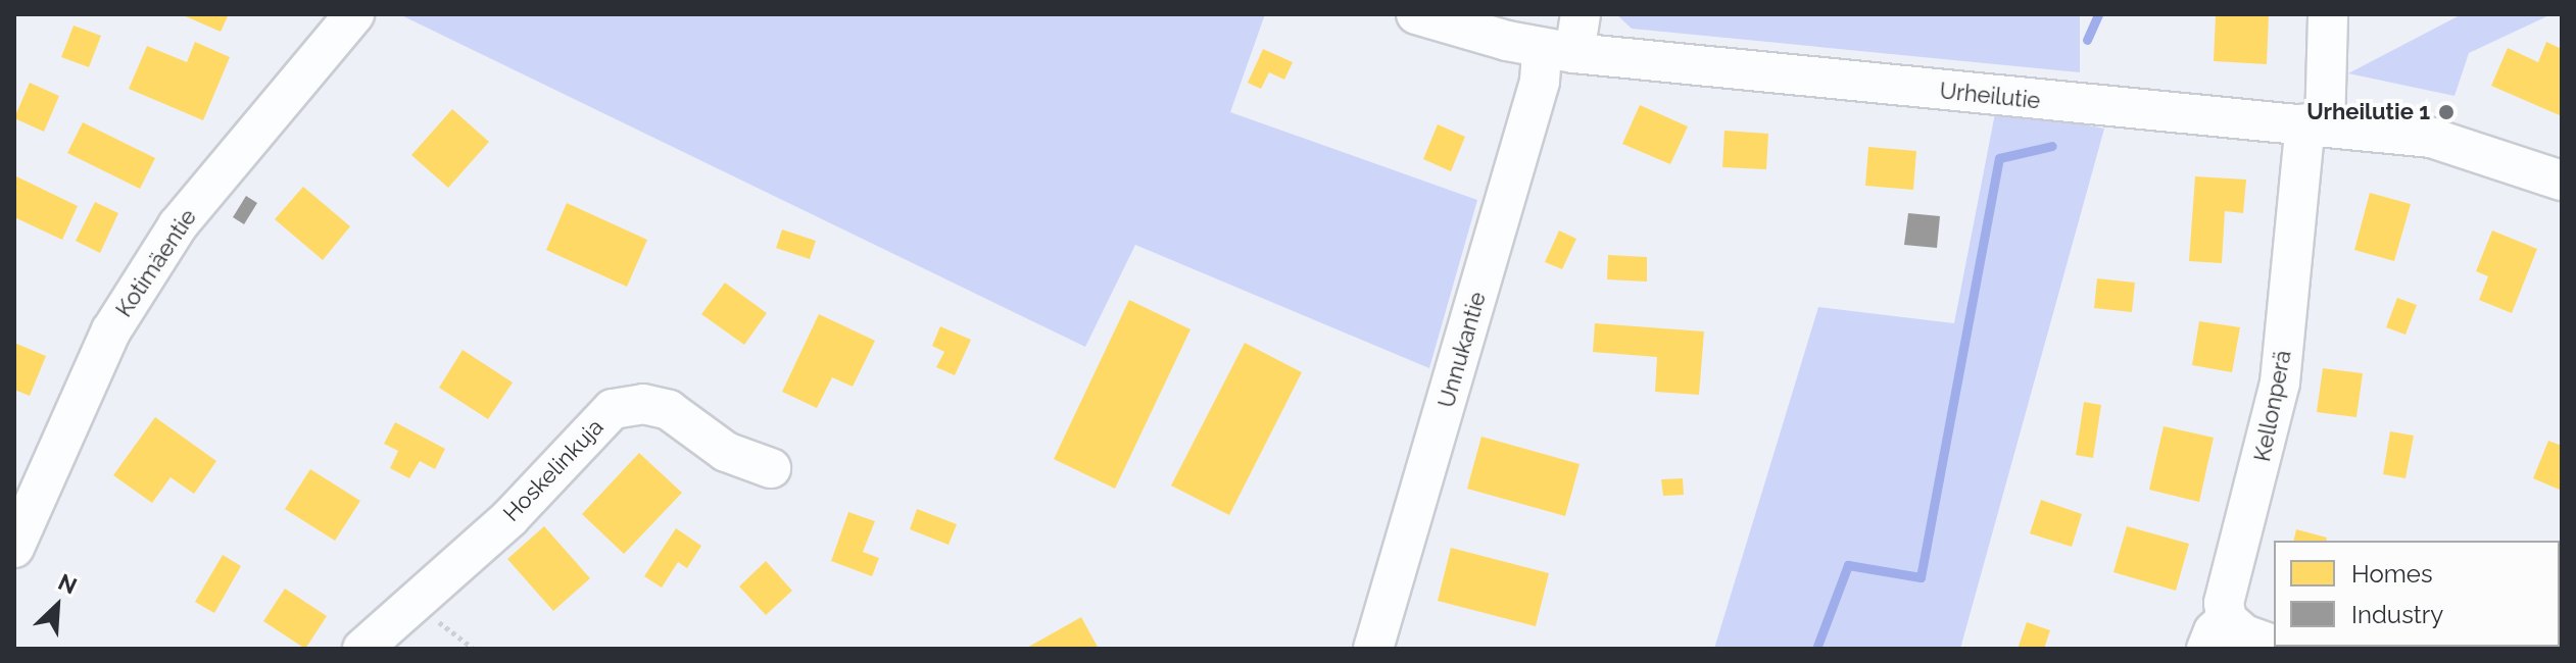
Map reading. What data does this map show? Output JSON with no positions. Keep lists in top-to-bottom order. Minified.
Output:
{"streets":{"street":["Urheilutie","Kotimäentie","Unnukantie","Kellonperä","Hoskelinkuja"]},"crossings":[["Urheilutie","Unnukantie"],["Urheilutie","Kellonperä"]],"places":["Urheilutie 1"],"legend":["Homes","Industry"],"north":"top right"}
